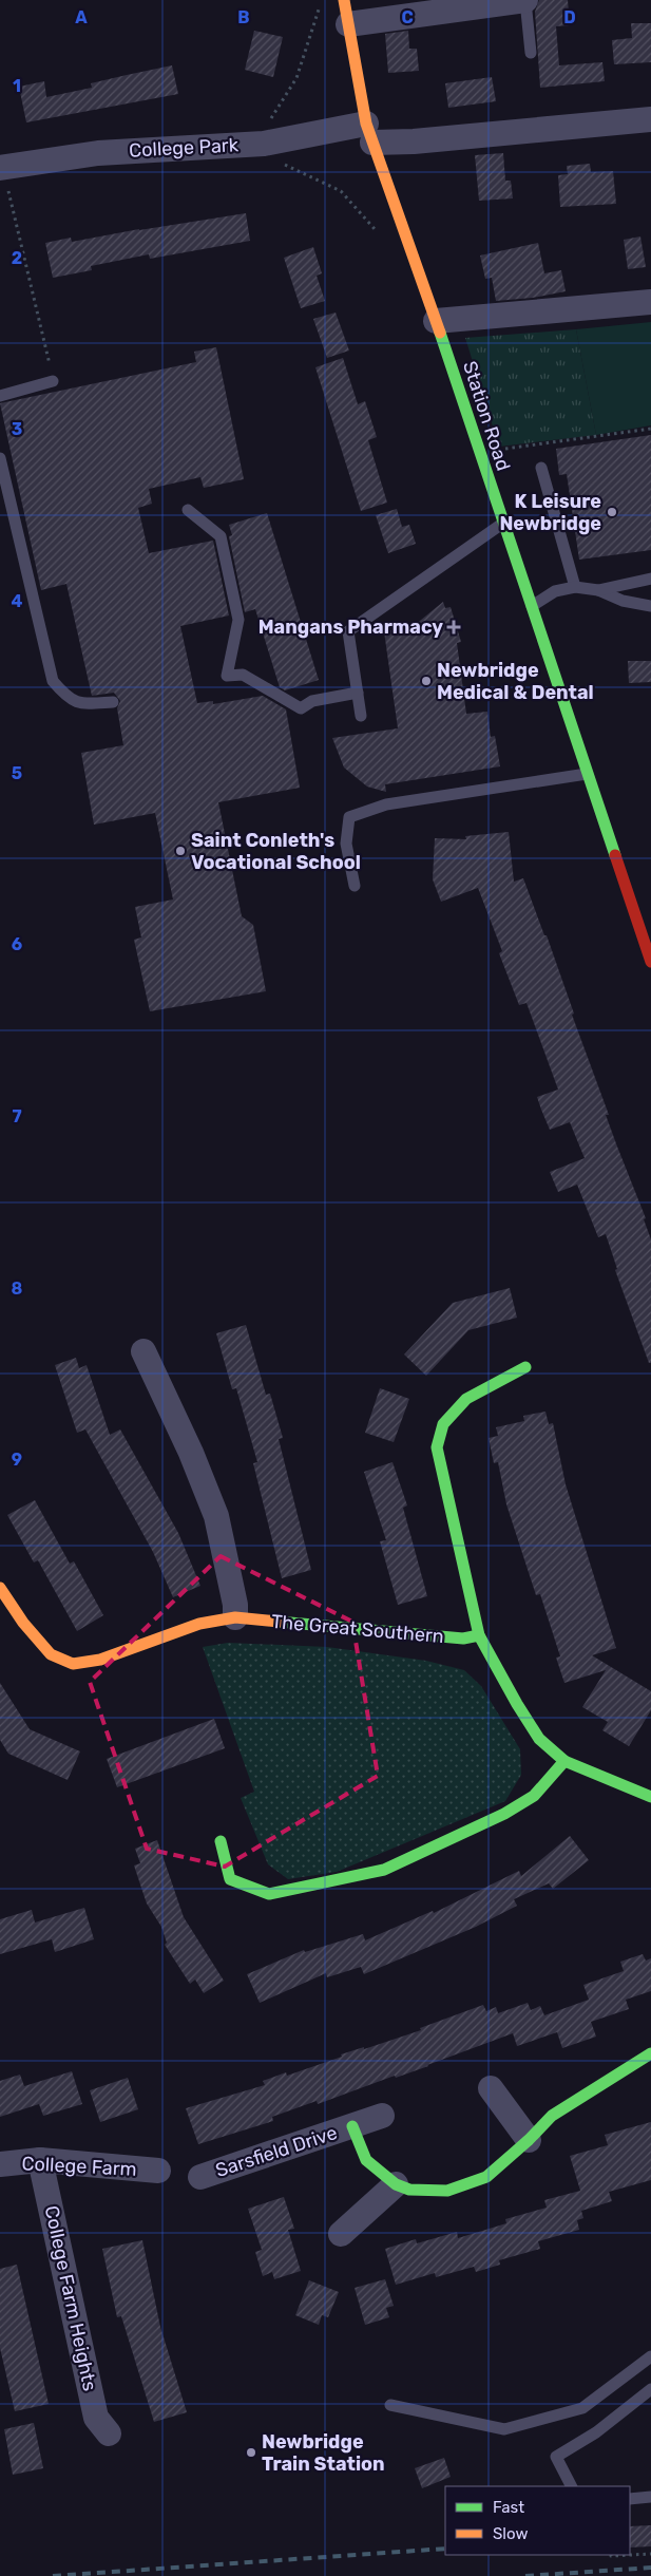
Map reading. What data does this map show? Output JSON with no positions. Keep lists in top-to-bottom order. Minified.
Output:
{"streets":{"street":["College Park","Station Road","The Great Southern","Sarsfield Drive","College Farm","College Farm Heights"]},"crossings":[["College Park","Station Road"],["College Farm","College Farm Heights"]],"places":{"other":["K Leisure Newbridge","Newbridge Medical & Dental","Saint Conleth's Vocational School","Newbridge Train Station"],"health":["Mangans Pharmacy"]},"legend":["Fast","Slow"],"grid":{"columns":["A","B","C","D"],"rows":["1","2","3","4","5","6","7","8","9"]}}
